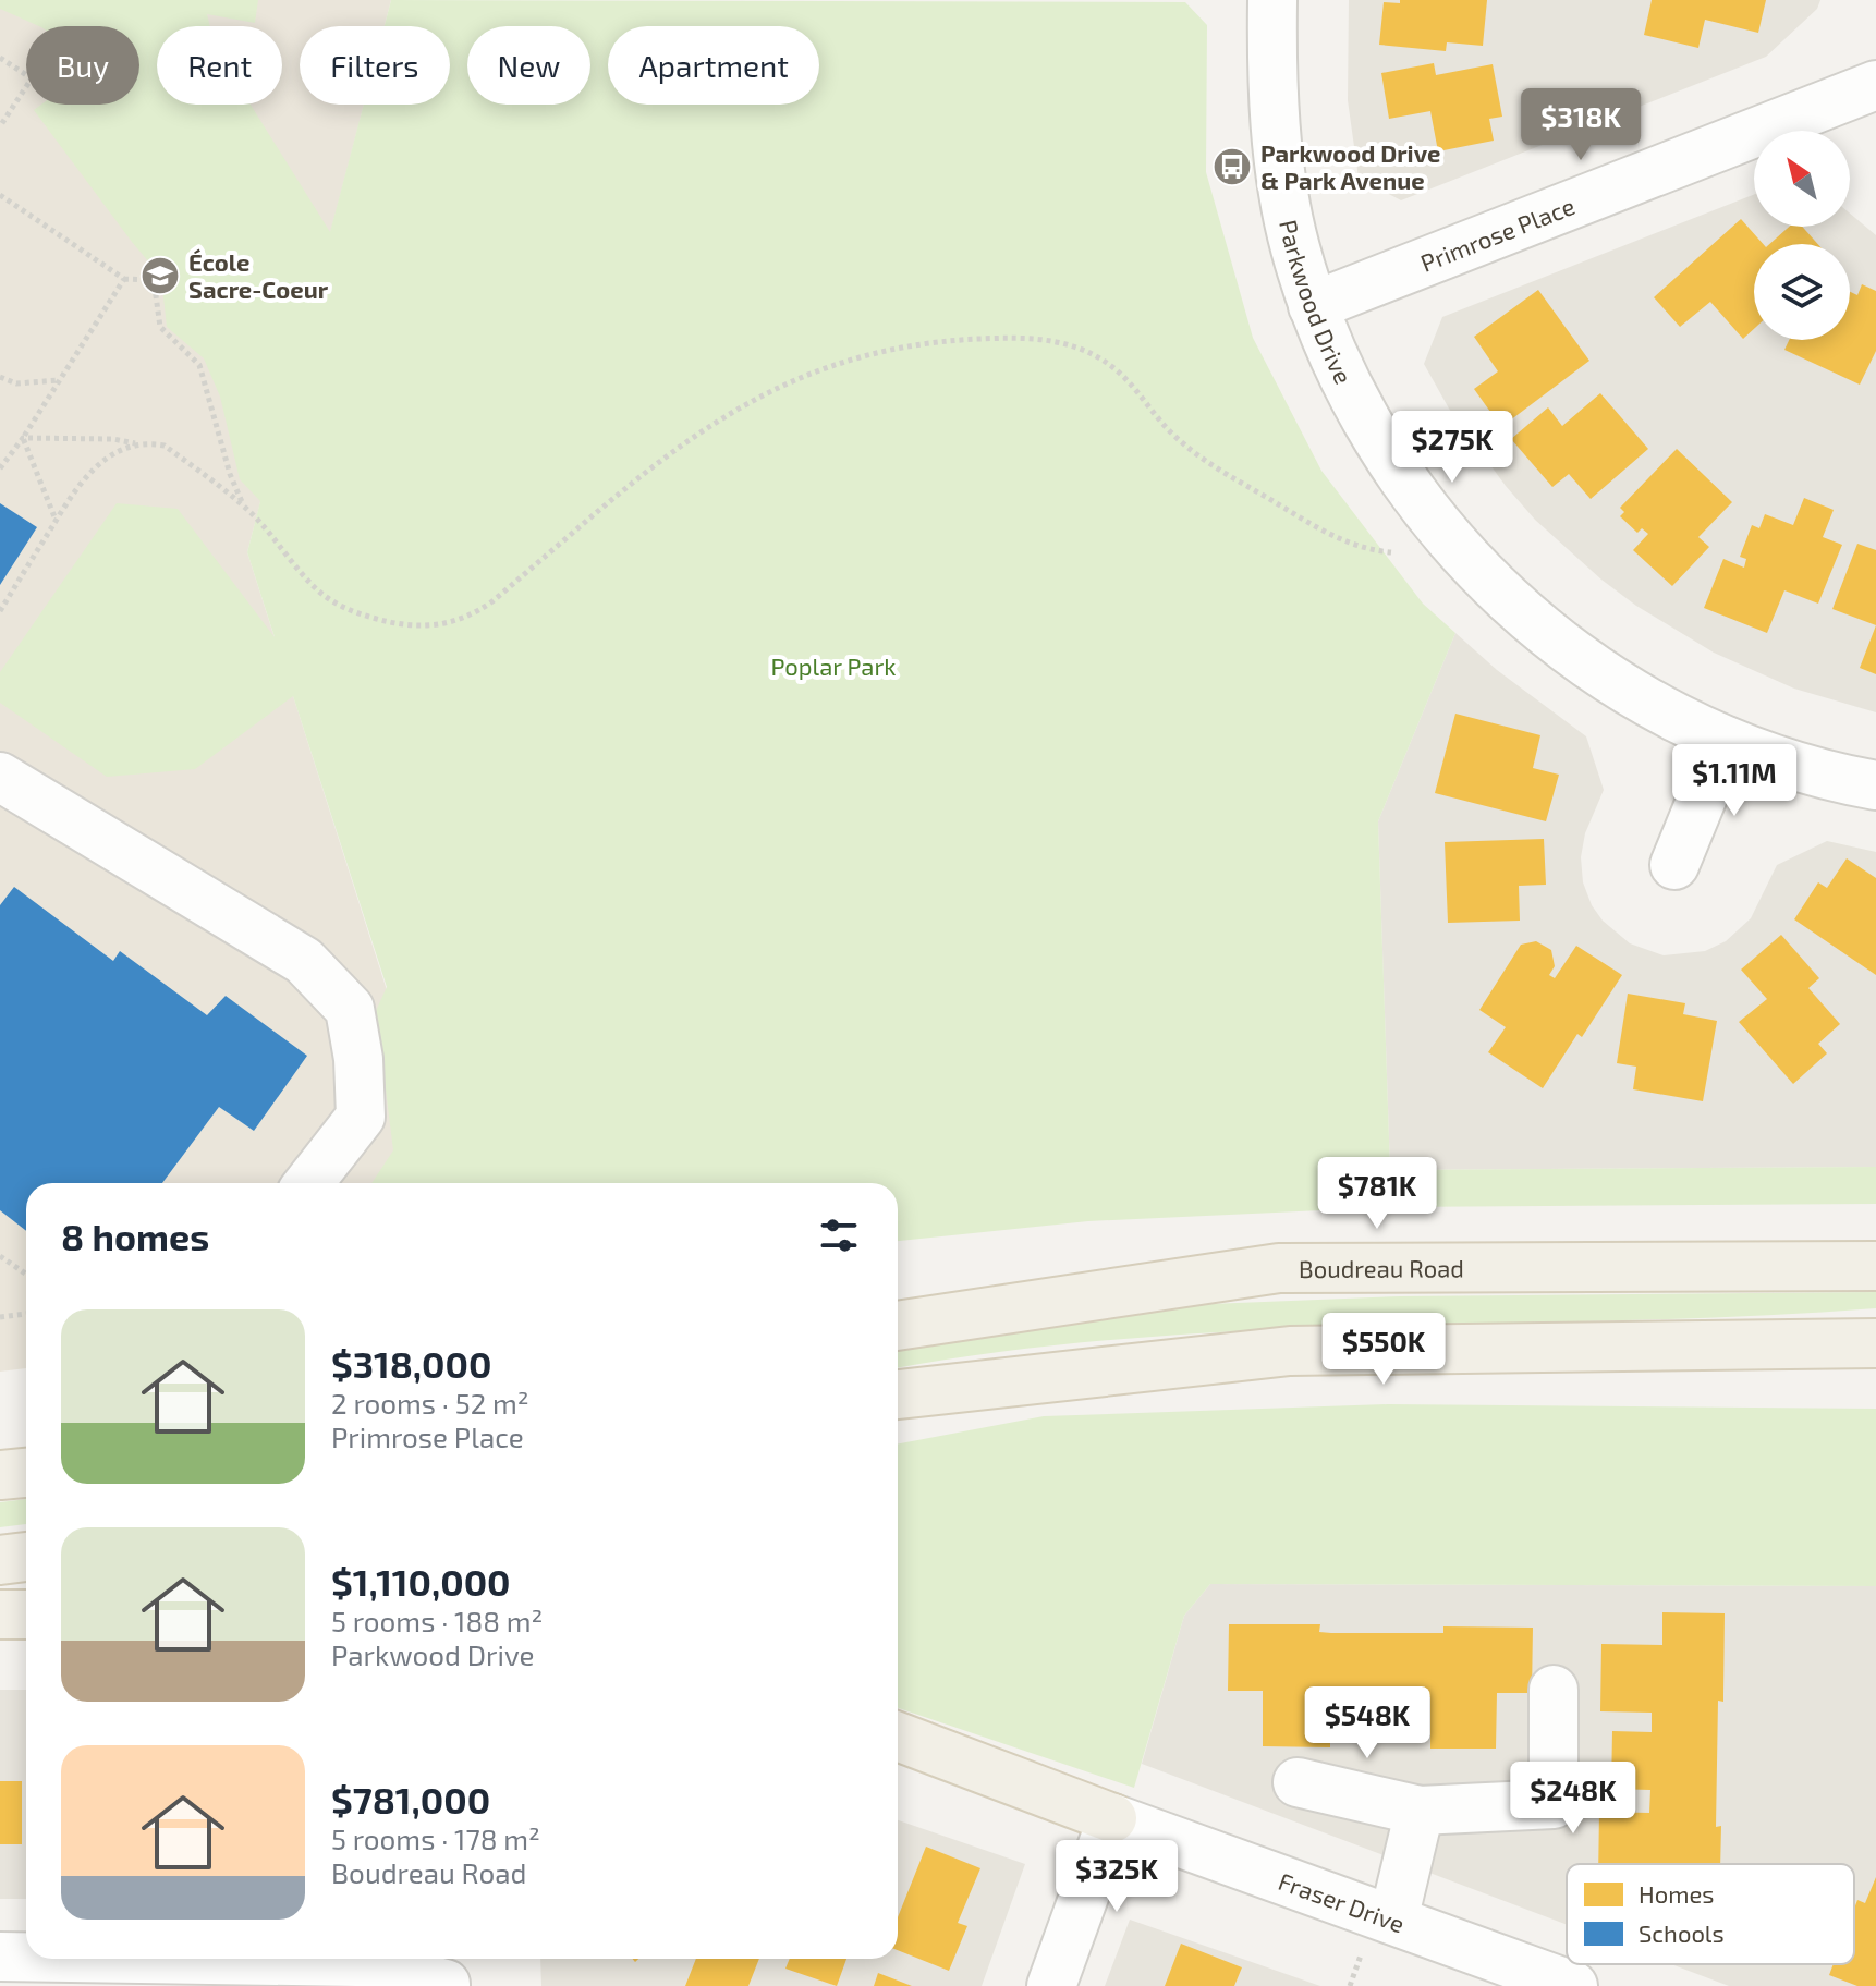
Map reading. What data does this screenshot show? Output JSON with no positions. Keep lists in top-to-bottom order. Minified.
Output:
{"streets":{"main road":["Boudreau Road"],"street":["Primrose Place","Parkwood Drive","Fraser Drive"]},"crossings":[["Primrose Place","Parkwood Drive"]],"parks":["Poplar Park"],"places":{"bus stop":["Parkwood Drive & Park Avenue"],"school or university":["École Sacre-Coeur"]},"legend":["Homes","Schools"],"north":"top left","page":{"chip":["Buy","Rent","Filters","New","Apartment"],"price":["$318K","$275K","$1.11M","$781K","$550K","$548K","$248K","$325K"],"heading":"8 homes","list":[{"name":"$318,000","note":"2 rooms · 52 m² · Primrose Place"},{"name":"$1,110,000","note":"5 rooms · 188 m² · Parkwood Drive"},{"name":"$781,000","note":"5 rooms · 178 m² · Boudreau Road"}]}}
